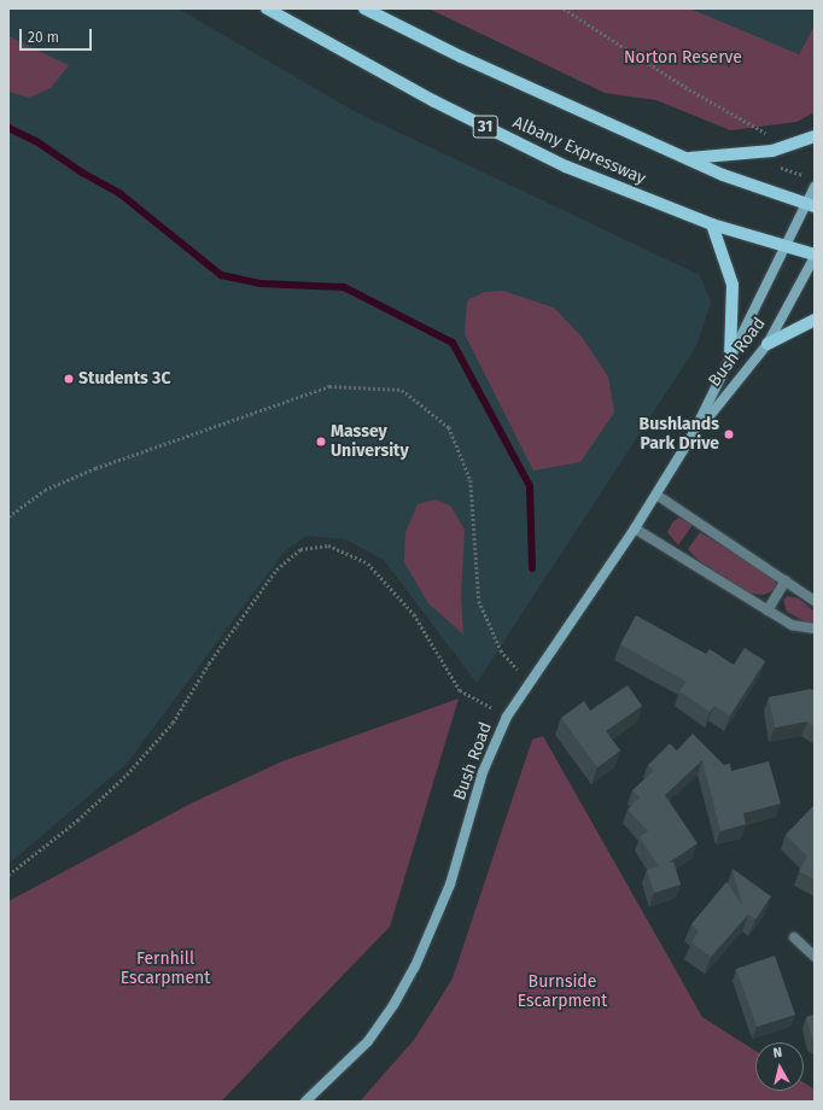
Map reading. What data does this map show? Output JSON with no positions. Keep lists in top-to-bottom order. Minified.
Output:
{"streets":{"main road":["31","Albany Expressway","Bush Road"]},"crossings":[["Albany Expressway","Bush Road"]],"parks":["Norton Reserve","Fernhill Escarpment","Burnside Escarpment"],"places":["Students 3C","Bushlands Park Drive","Massey University"],"scale_bar":"20 m","north":"top"}
